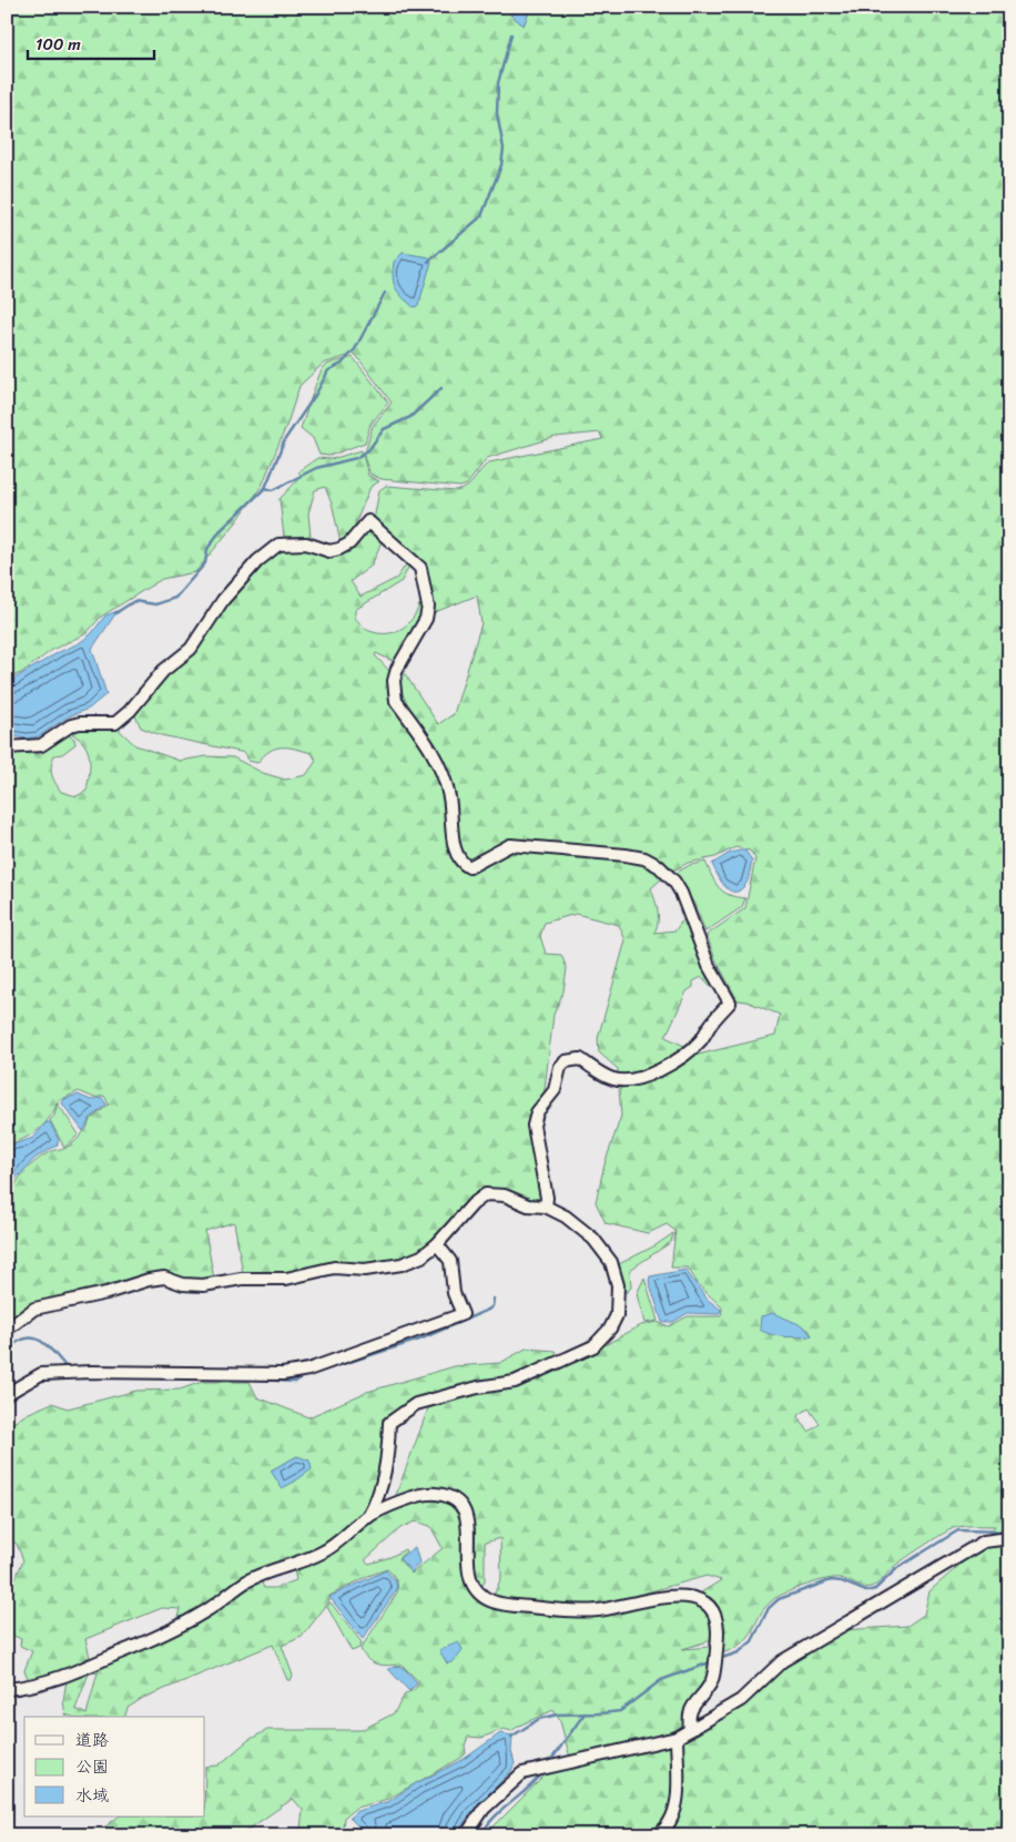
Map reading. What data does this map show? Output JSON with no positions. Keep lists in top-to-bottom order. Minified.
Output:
{"legend":["道路","公園","水域"],"scale_bar":"100 m"}
